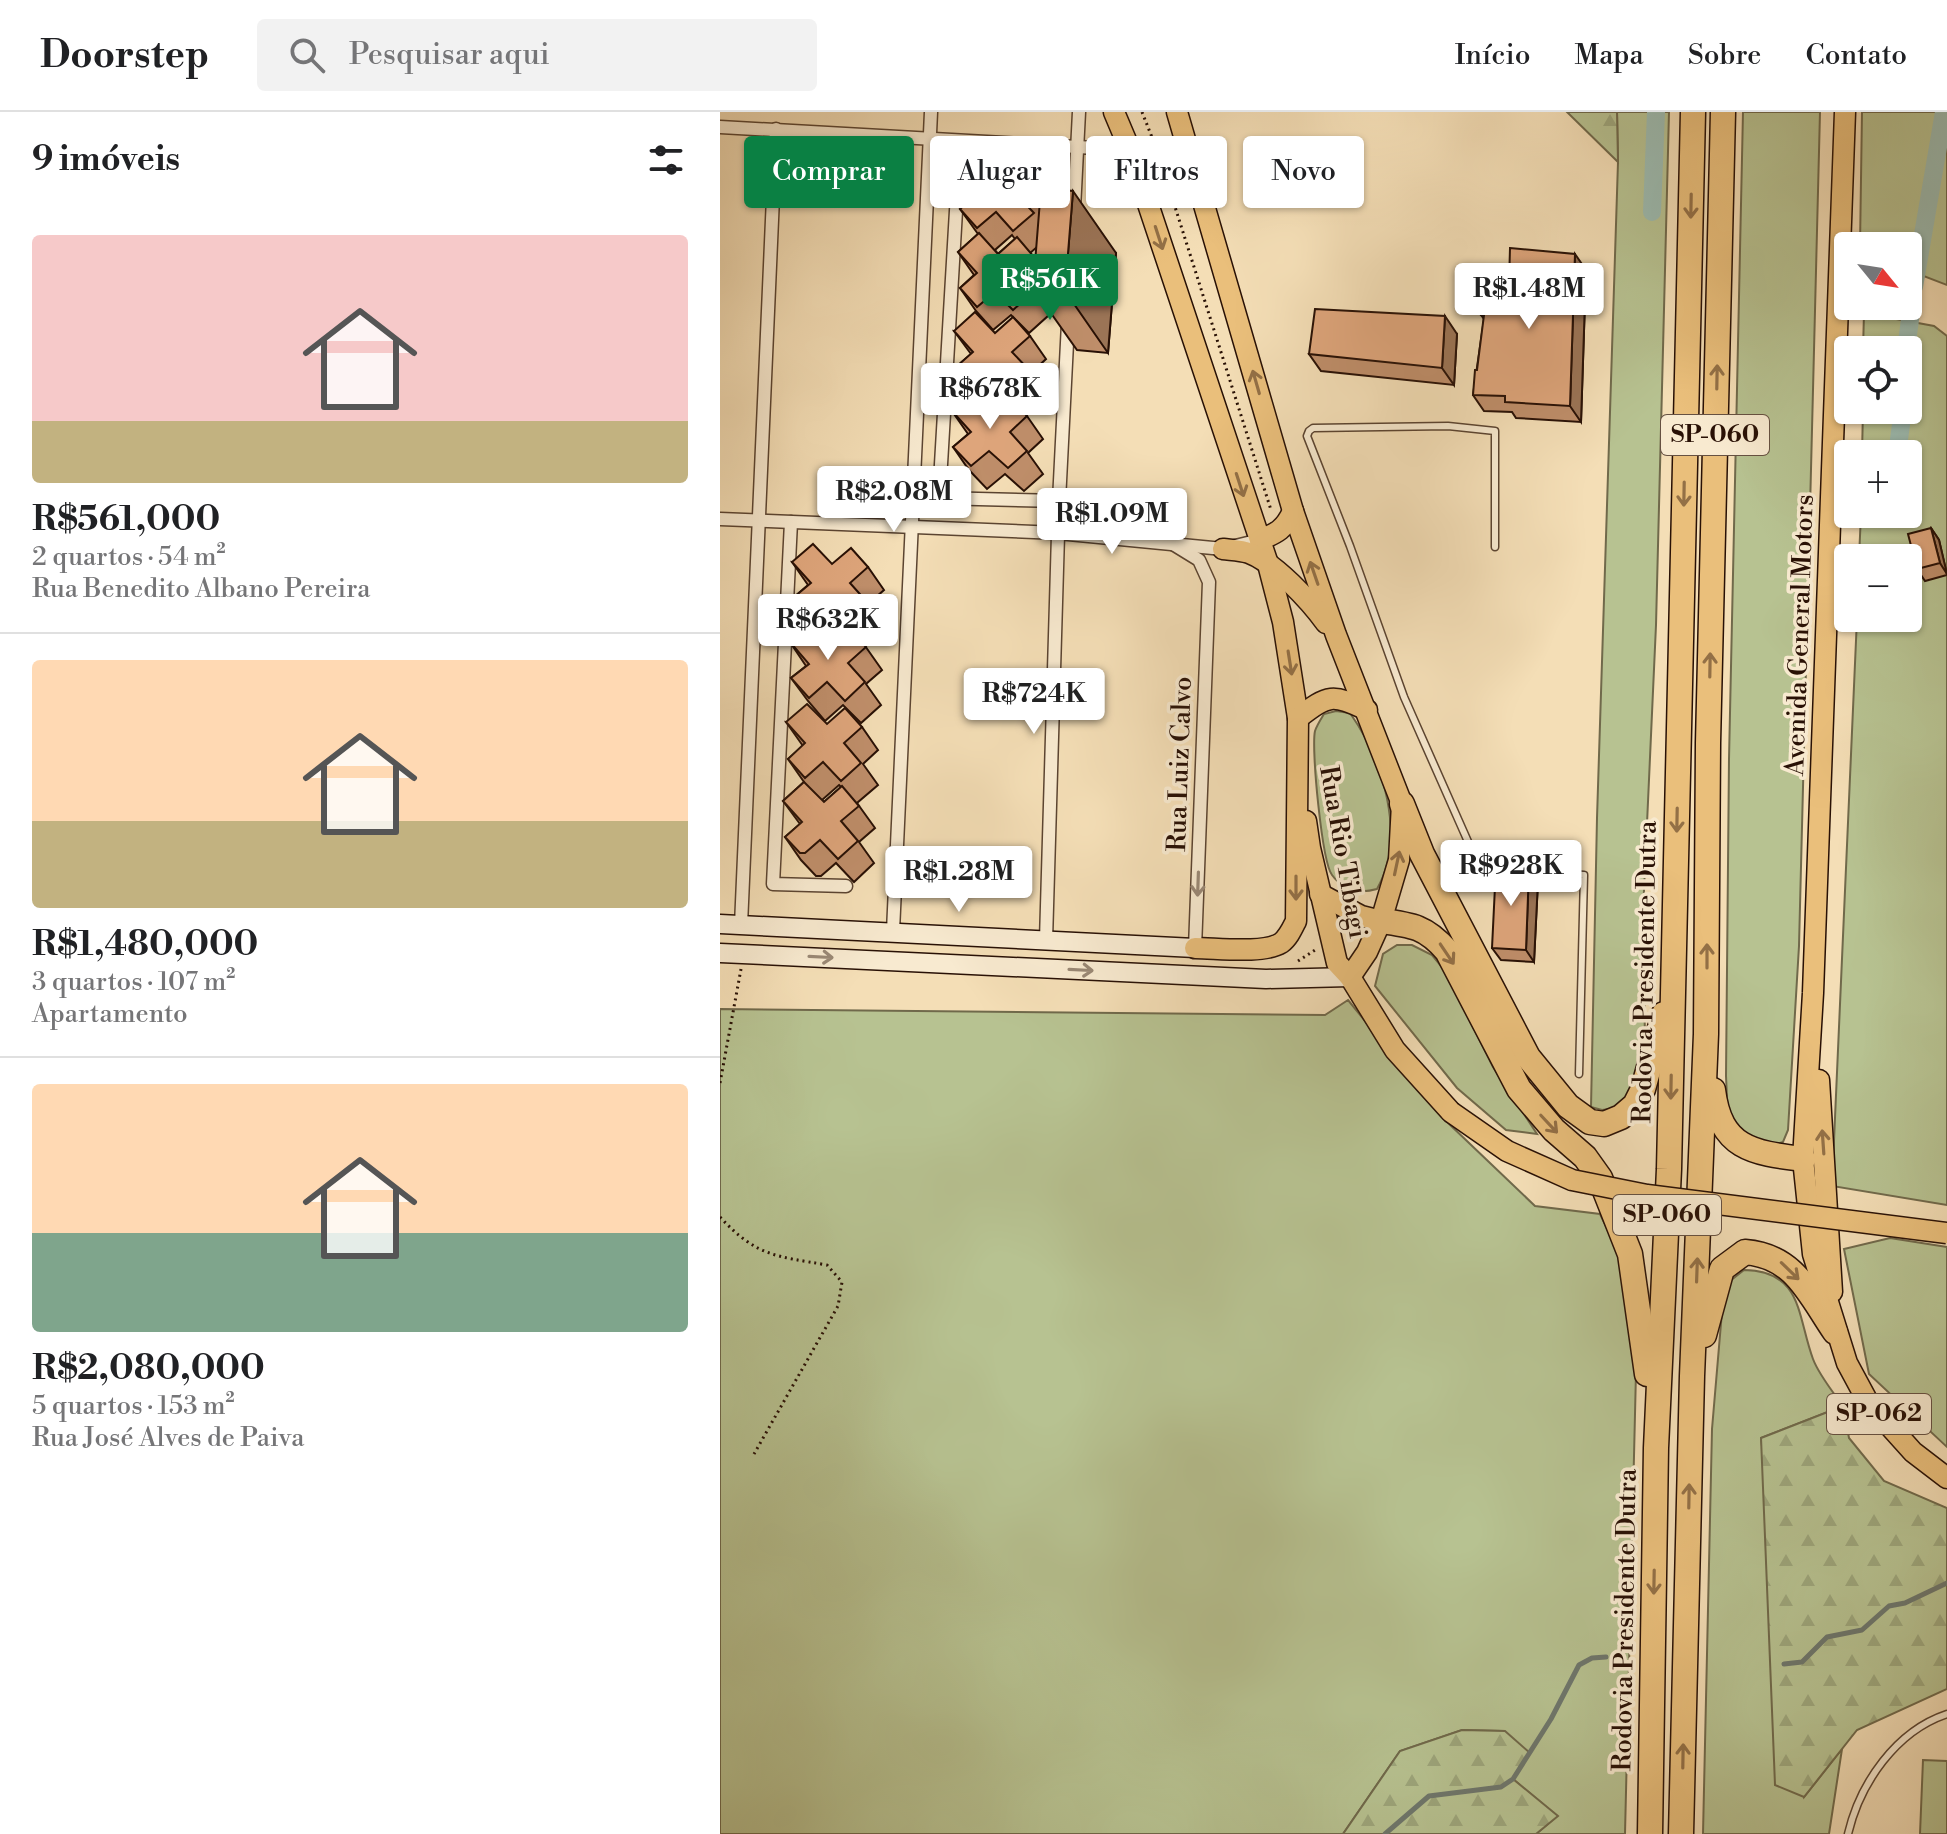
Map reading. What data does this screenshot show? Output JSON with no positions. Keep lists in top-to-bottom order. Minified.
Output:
{"streets":{"highway":["SP-060","Rodovia Presidente Dutra"],"main road":["Avenida General Motors","Rua Rio Tibagi","SP-062"],"street":["Rua Luiz Calvo"]},"crossings":[["Avenida General Motors","SP-062"]],"one_way":["Rua Luiz Calvo"],"north":"bottom right","page":{"header":"Doorstep","search":"Pesquisar aqui","nav":["Início","Mapa","Sobre","Contato"],"heading":"9 imóveis","chip":["Comprar","Alugar","Filtros","Novo"],"list":[{"name":"R$561,000","note":"2 quartos · 54 m² · Rua Benedito Albano Pereira"},{"name":"R$1,480,000","note":"3 quartos · 107 m² · Apartamento"},{"name":"R$2,080,000","note":"5 quartos · 153 m² · Rua José Alves de Paiva"}],"map_buttons":["+","−"],"price":["R$561K","R$1.48M","R$678K","R$2.08M","R$1.09M","R$632K","R$724K","R$928K","R$1.28M"]}}
